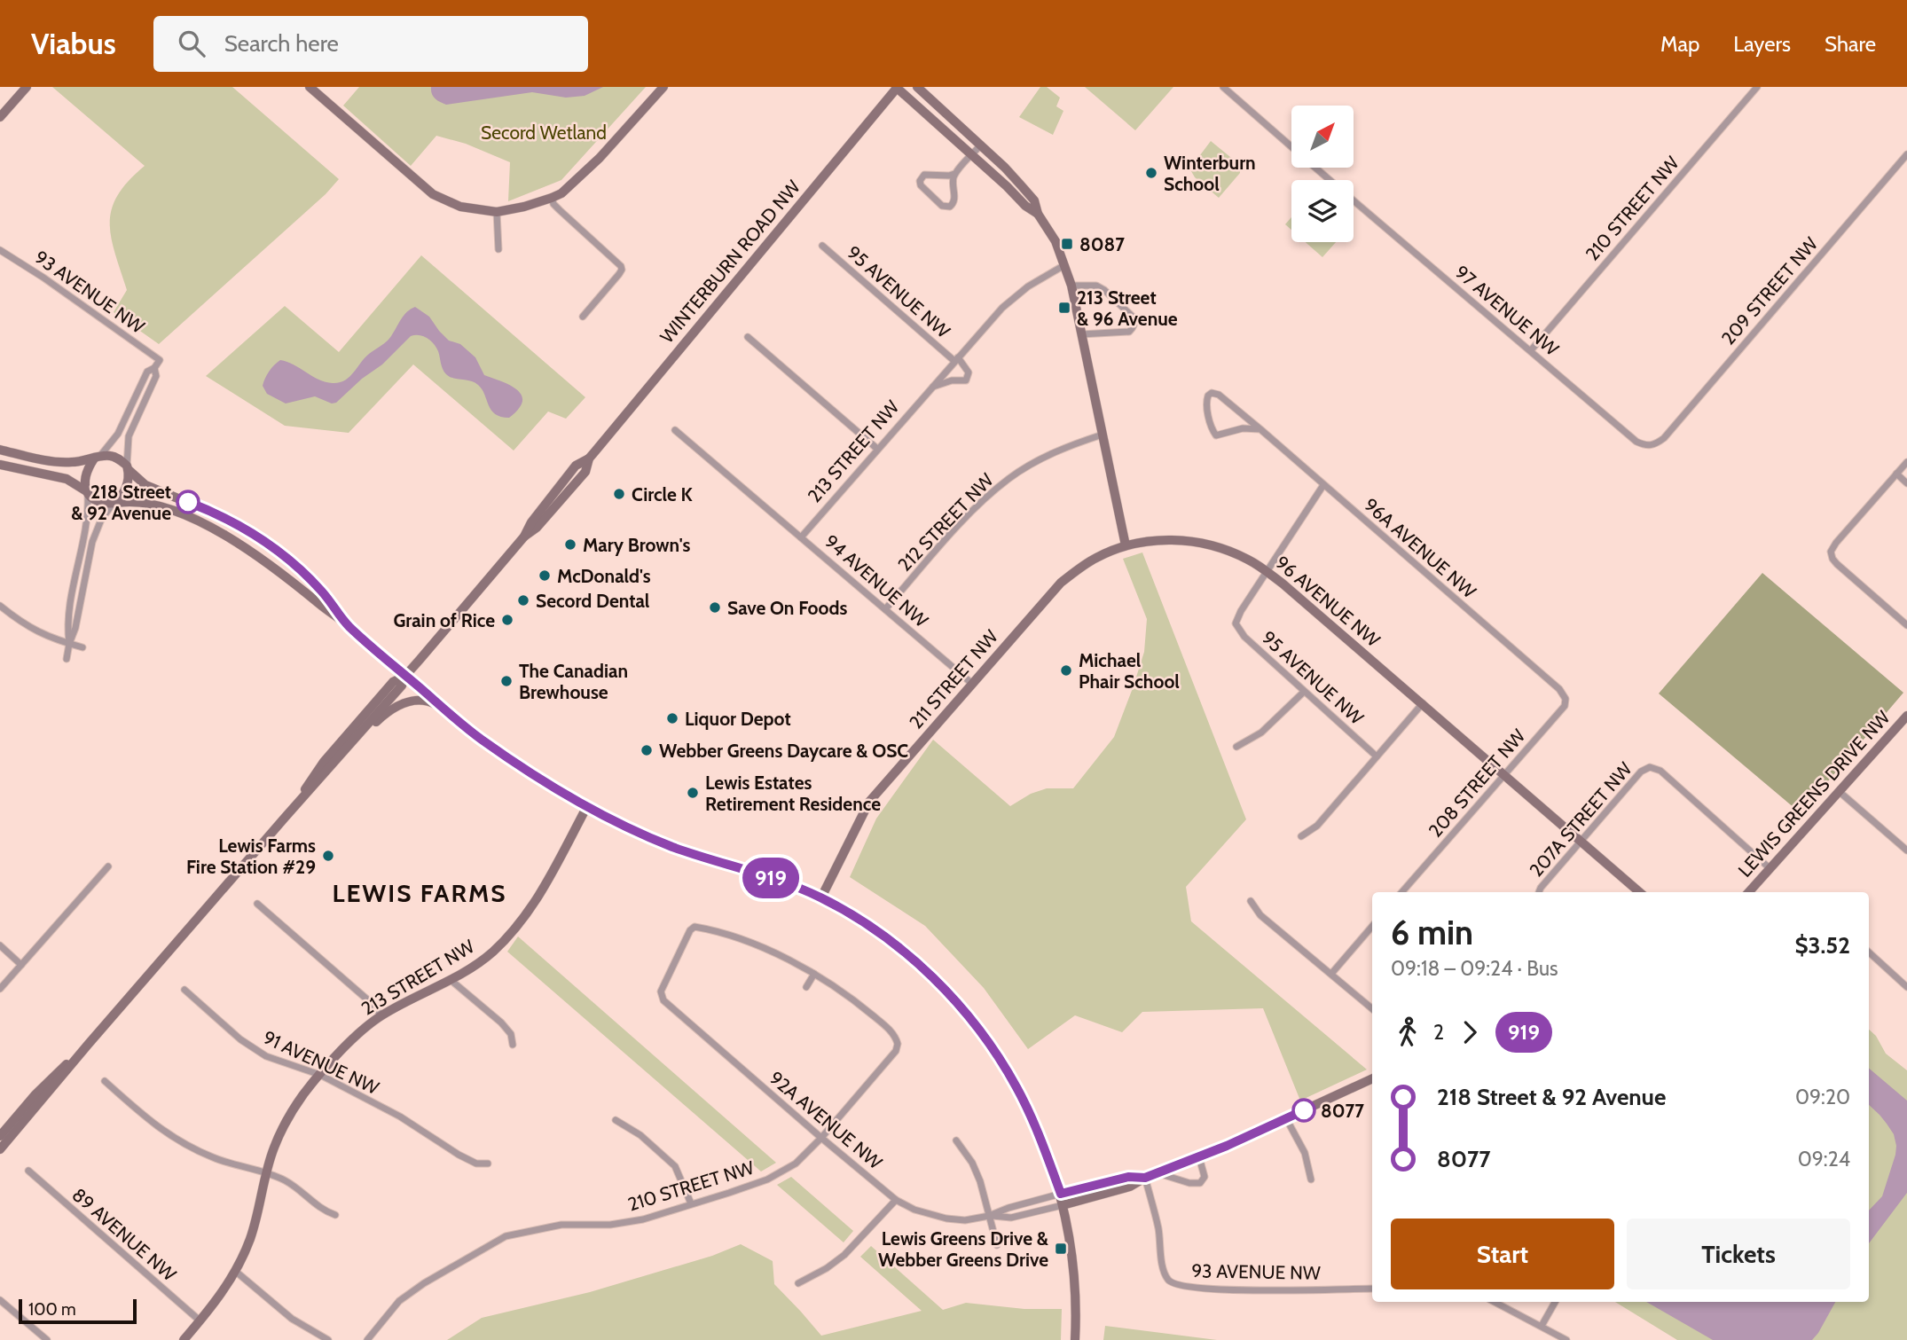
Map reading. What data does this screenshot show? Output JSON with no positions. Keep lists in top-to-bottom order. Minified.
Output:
{"streets":{"main road":["WINTERBURN ROAD NW","213 STREET NW","96 AVENUE NW","211 STREET NW","LEWIS GREENS DRIVE NW"],"street":["210 STREET NW","209 STREET NW","93 AVENUE NW","95 AVENUE NW","97 AVENUE NW","212 STREET NW","96A AVENUE NW","94 AVENUE NW","208 STREET NW","207A STREET NW","91 AVENUE NW","92A AVENUE NW","89 AVENUE NW"]},"crossings":[["210 STREET NW","97 AVENUE NW"],["210 STREET NW","92A AVENUE NW"],["209 STREET NW","97 AVENUE NW"],["95 AVENUE NW","213 STREET NW"],["95 AVENUE NW","96 AVENUE NW"],["213 STREET NW","94 AVENUE NW"],["213 STREET NW","91 AVENUE NW"],["213 STREET NW","89 AVENUE NW"],["212 STREET NW","94 AVENUE NW"],["96A AVENUE NW","208 STREET NW"],["94 AVENUE NW","211 STREET NW"],["96 AVENUE NW","211 STREET NW"],["96 AVENUE NW","208 STREET NW"],["96 AVENUE NW","207A STREET NW"],["LEWIS GREENS DRIVE NW","207A STREET NW"]],"districts":["LEWIS FARMS"],"parks":["Secord Wetland"],"places":{"other":["Winterburn School","Circle K","218 Street & 92 Avenue","Mary Brown's","McDonald's","Secord Dental","Save On Foods","Grain of Rice","Michael Phair School","The Canadian Brewhouse","Liquor Depot","Webber Greens Daycare & OSC","Lewis Estates Retirement Residence","Lewis Farms Fire Station #29","8077"],"transit":["8087","213 Street & 96 Avenue","Lewis Greens Drive & Webber Greens Drive"]},"lines":["bus line 919"],"scale_bar":"100 m","north":"top right","page":{"header":"Viabus","search":"Search here","nav":["Map","Layers","Share"],"on_map":"919","heading":["6 min","09:18 – 09:24 · Bus","$3.52"],"legs":["2","919"],"list":[{"name":"218 Street & 92 Avenue","value":"09:20"},{"name":"8077","value":"09:24"}],"buttons":["Start","Tickets"],"scale":"100 m"}}
